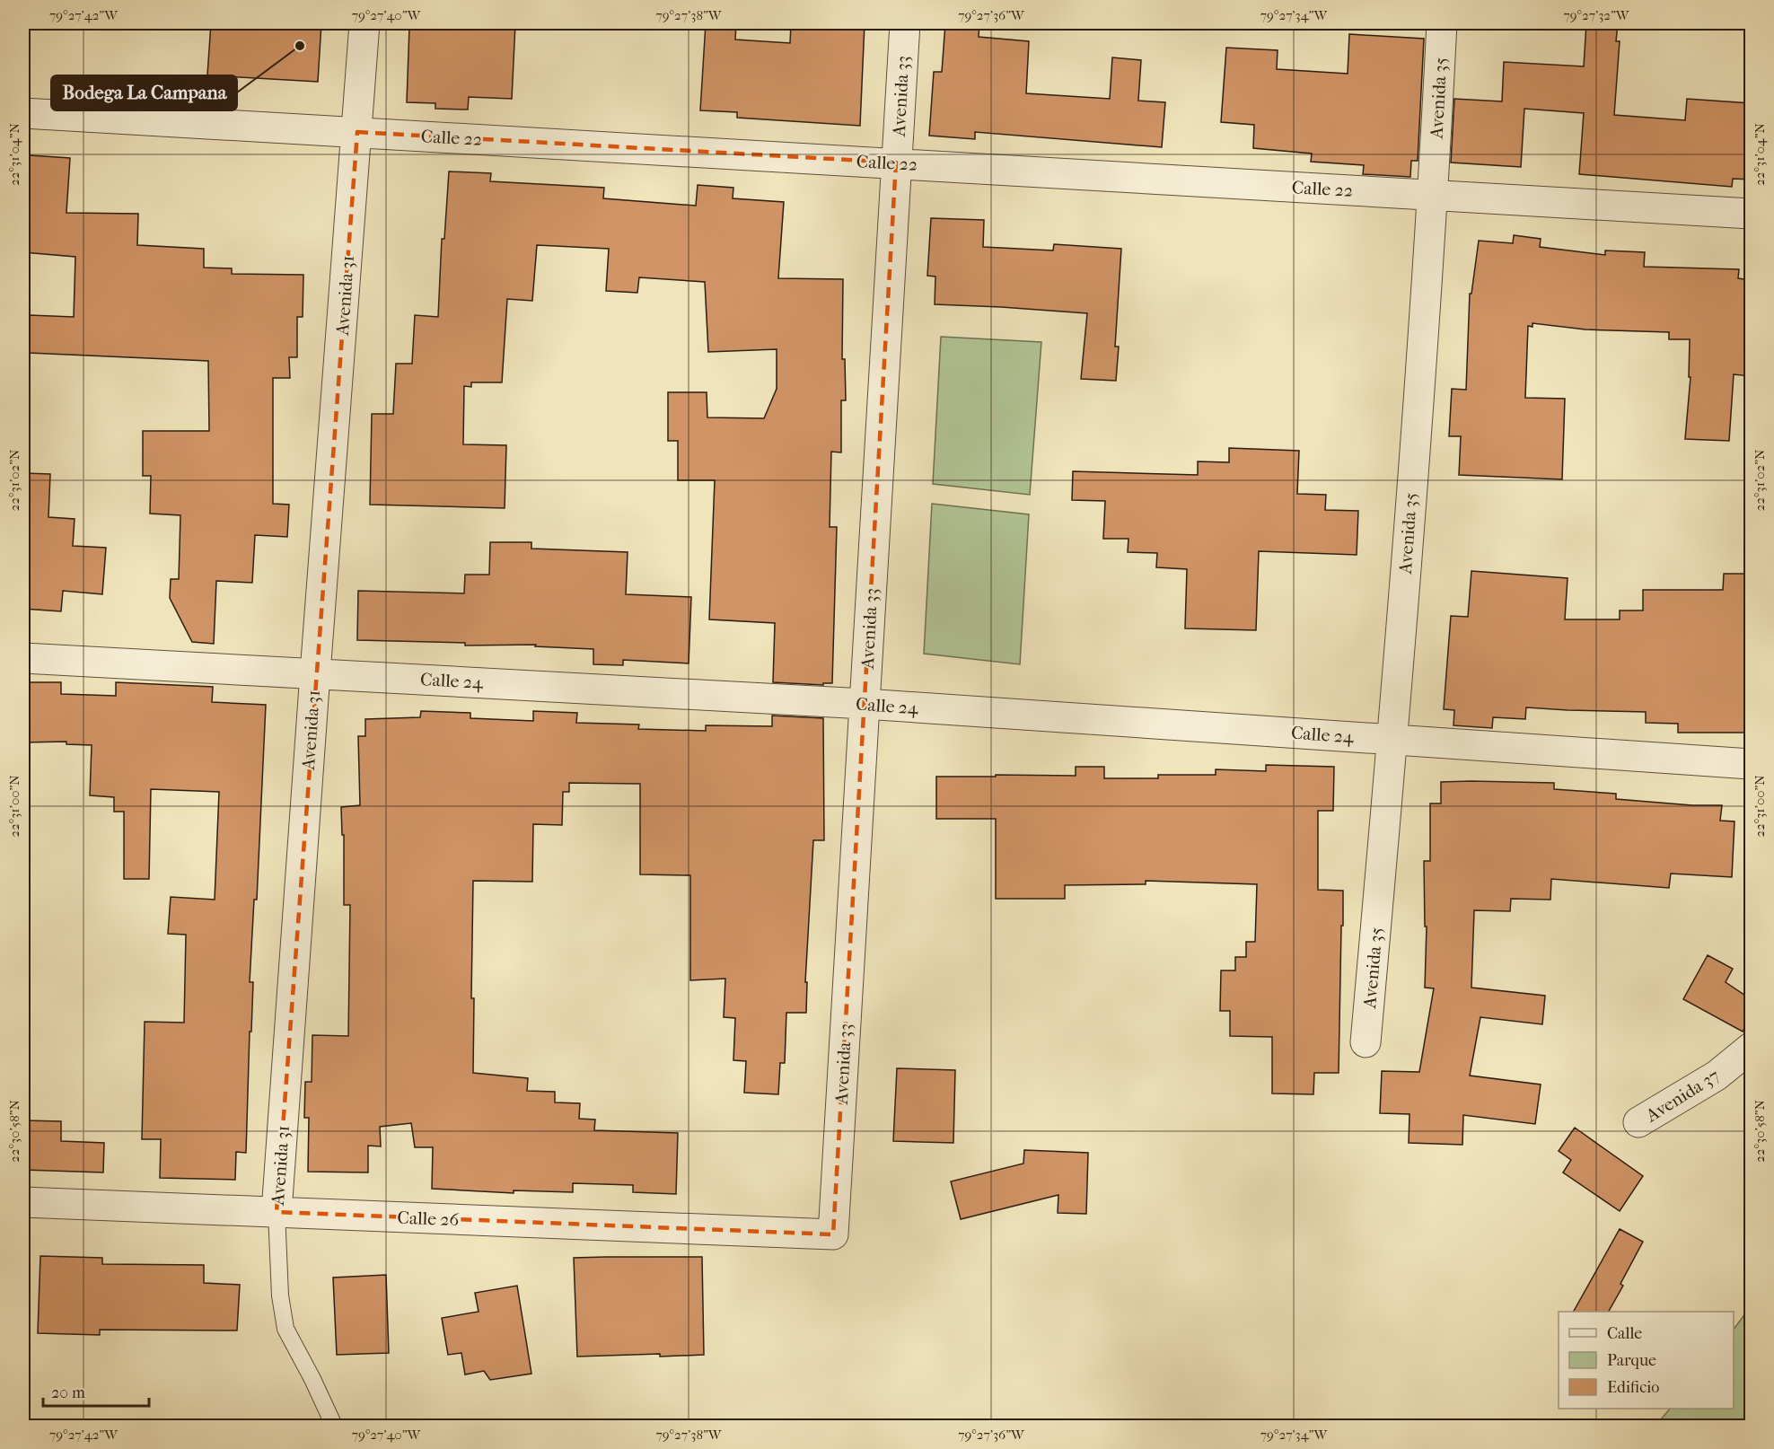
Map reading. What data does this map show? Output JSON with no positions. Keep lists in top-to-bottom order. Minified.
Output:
{"streets":{"street":["Avenida 33","Avenida 35","Calle 22","Avenida 31","Calle 24","Avenida 37","Calle 26"]},"crossings":[["Avenida 33","Calle 22"],["Avenida 33","Calle 24"],["Avenida 33","Calle 26"],["Avenida 35","Calle 22"],["Avenida 35","Calle 24"],["Calle 22","Avenida 31"],["Avenida 31","Calle 24"],["Avenida 31","Calle 26"]],"places":["Bodega La Campana"],"legend":["Calle","Parque","Edificio"],"scale_bar":"20 m","coordinates":["79°27'42\"W","79°27'40\"W","79°27'38\"W","79°27'36\"W","79°27'34\"W","79°27'32\"W","22°31'04\"N","22°31'02\"N","22°31'00\"N","22°30'58\"N"]}
